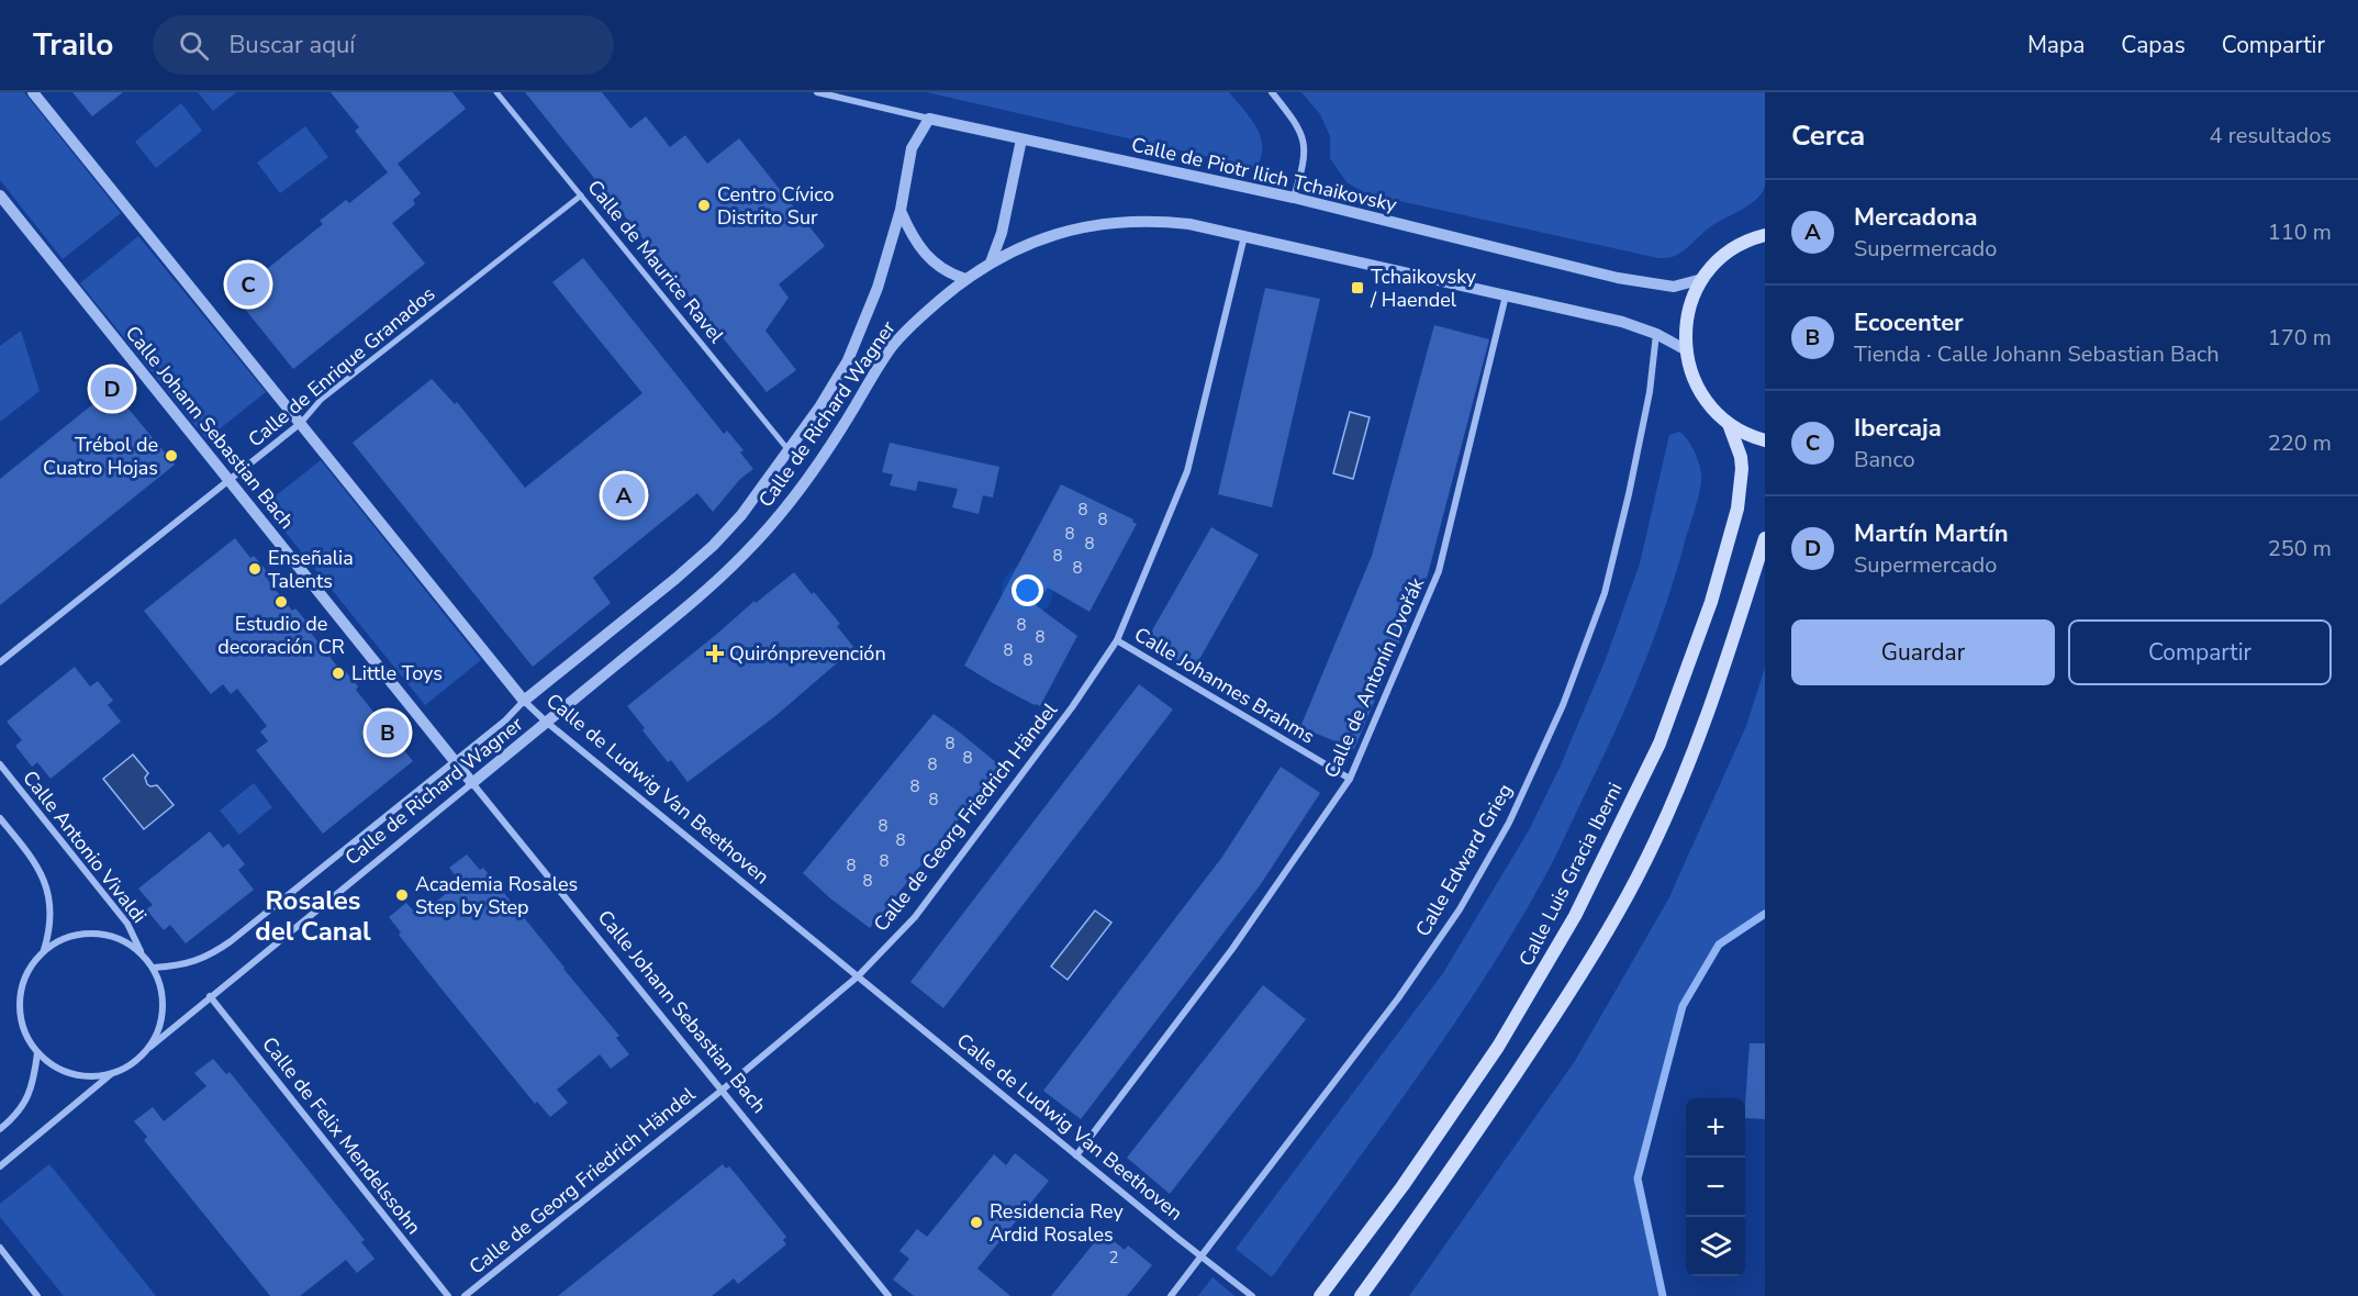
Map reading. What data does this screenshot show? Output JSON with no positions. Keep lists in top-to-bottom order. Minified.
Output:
{"streets":{"main road":["Calle Luis Gracia Iberni"],"street":["Calle de Piotr Ilich Tchaikovsky","Calle de Maurice Ravel","Calle de Enrique Granados","Calle de Richard Wagner","Calle Johann Sebastian Bach","Calle de Antonín Dvořák","Calle Johannes Brahms","Calle de Ludwig Van Beethoven","Calle de Georg Friedrich Händel","Calle Antonio Vivaldi","Calle Edward Grieg","Calle de Felix Mendelssohn"]},"crossings":[["Calle de Piotr Ilich Tchaikovsky","Calle de Richard Wagner"],["Calle de Maurice Ravel","Calle de Enrique Granados"],["Calle de Maurice Ravel","Calle de Richard Wagner"],["Calle de Enrique Granados","Calle Johann Sebastian Bach"],["Calle de Enrique Granados","Calle de Ludwig Van Beethoven"],["Calle de Richard Wagner","Calle Johann Sebastian Bach"],["Calle de Richard Wagner","Calle de Ludwig Van Beethoven"],["Calle de Richard Wagner","Calle de Georg Friedrich Händel"],["Calle de Richard Wagner","Calle Antonio Vivaldi"],["Calle de Richard Wagner","Calle de Felix Mendelssohn"],["Calle Johann Sebastian Bach","Calle de Georg Friedrich Händel"],["Calle de Antonín Dvořák","Calle Johannes Brahms"],["Calle de Antonín Dvořák","Calle de Ludwig Van Beethoven"],["Calle Johannes Brahms","Calle de Georg Friedrich Händel"],["Calle de Ludwig Van Beethoven","Calle de Georg Friedrich Händel"],["Calle de Ludwig Van Beethoven","Calle Edward Grieg"]],"districts":["Rosales del Canal"],"places":{"other":["Centro Cívico Distrito Sur","Trébol de Cuatro Hojas","Enseñalia Talents","Estudio de decoración CR","Little Toys","Academia Rosales Step by Step","Residencia Rey Ardid Rosales"],"transit":["Tchaikovsky / Haendel"],"health":["Quirónprevención"]},"house_numbers":["8","8","8","8","8","8","8","8","8","8","8","8","8","8","8","8","8","8","8","8","2"],"page":{"header":"Trailo","search":"Buscar aquí","nav":["Mapa","Capas","Compartir"],"heading":["Cerca","4 resultados"],"list":[{"mark":"A","name":"Mercadona","note":"Supermercado","value":"110 m"},{"mark":"B","name":"Ecocenter","note":"Tienda · Calle Johann Sebastian Bach","value":"170 m"},{"mark":"C","name":"Ibercaja","note":"Banco","value":"220 m"},{"mark":"D","name":"Martín Martín","note":"Supermercado","value":"250 m"}],"pins":["C","D","A","B"],"buttons":["Guardar","Compartir"],"map_buttons":["+","−"]}}
